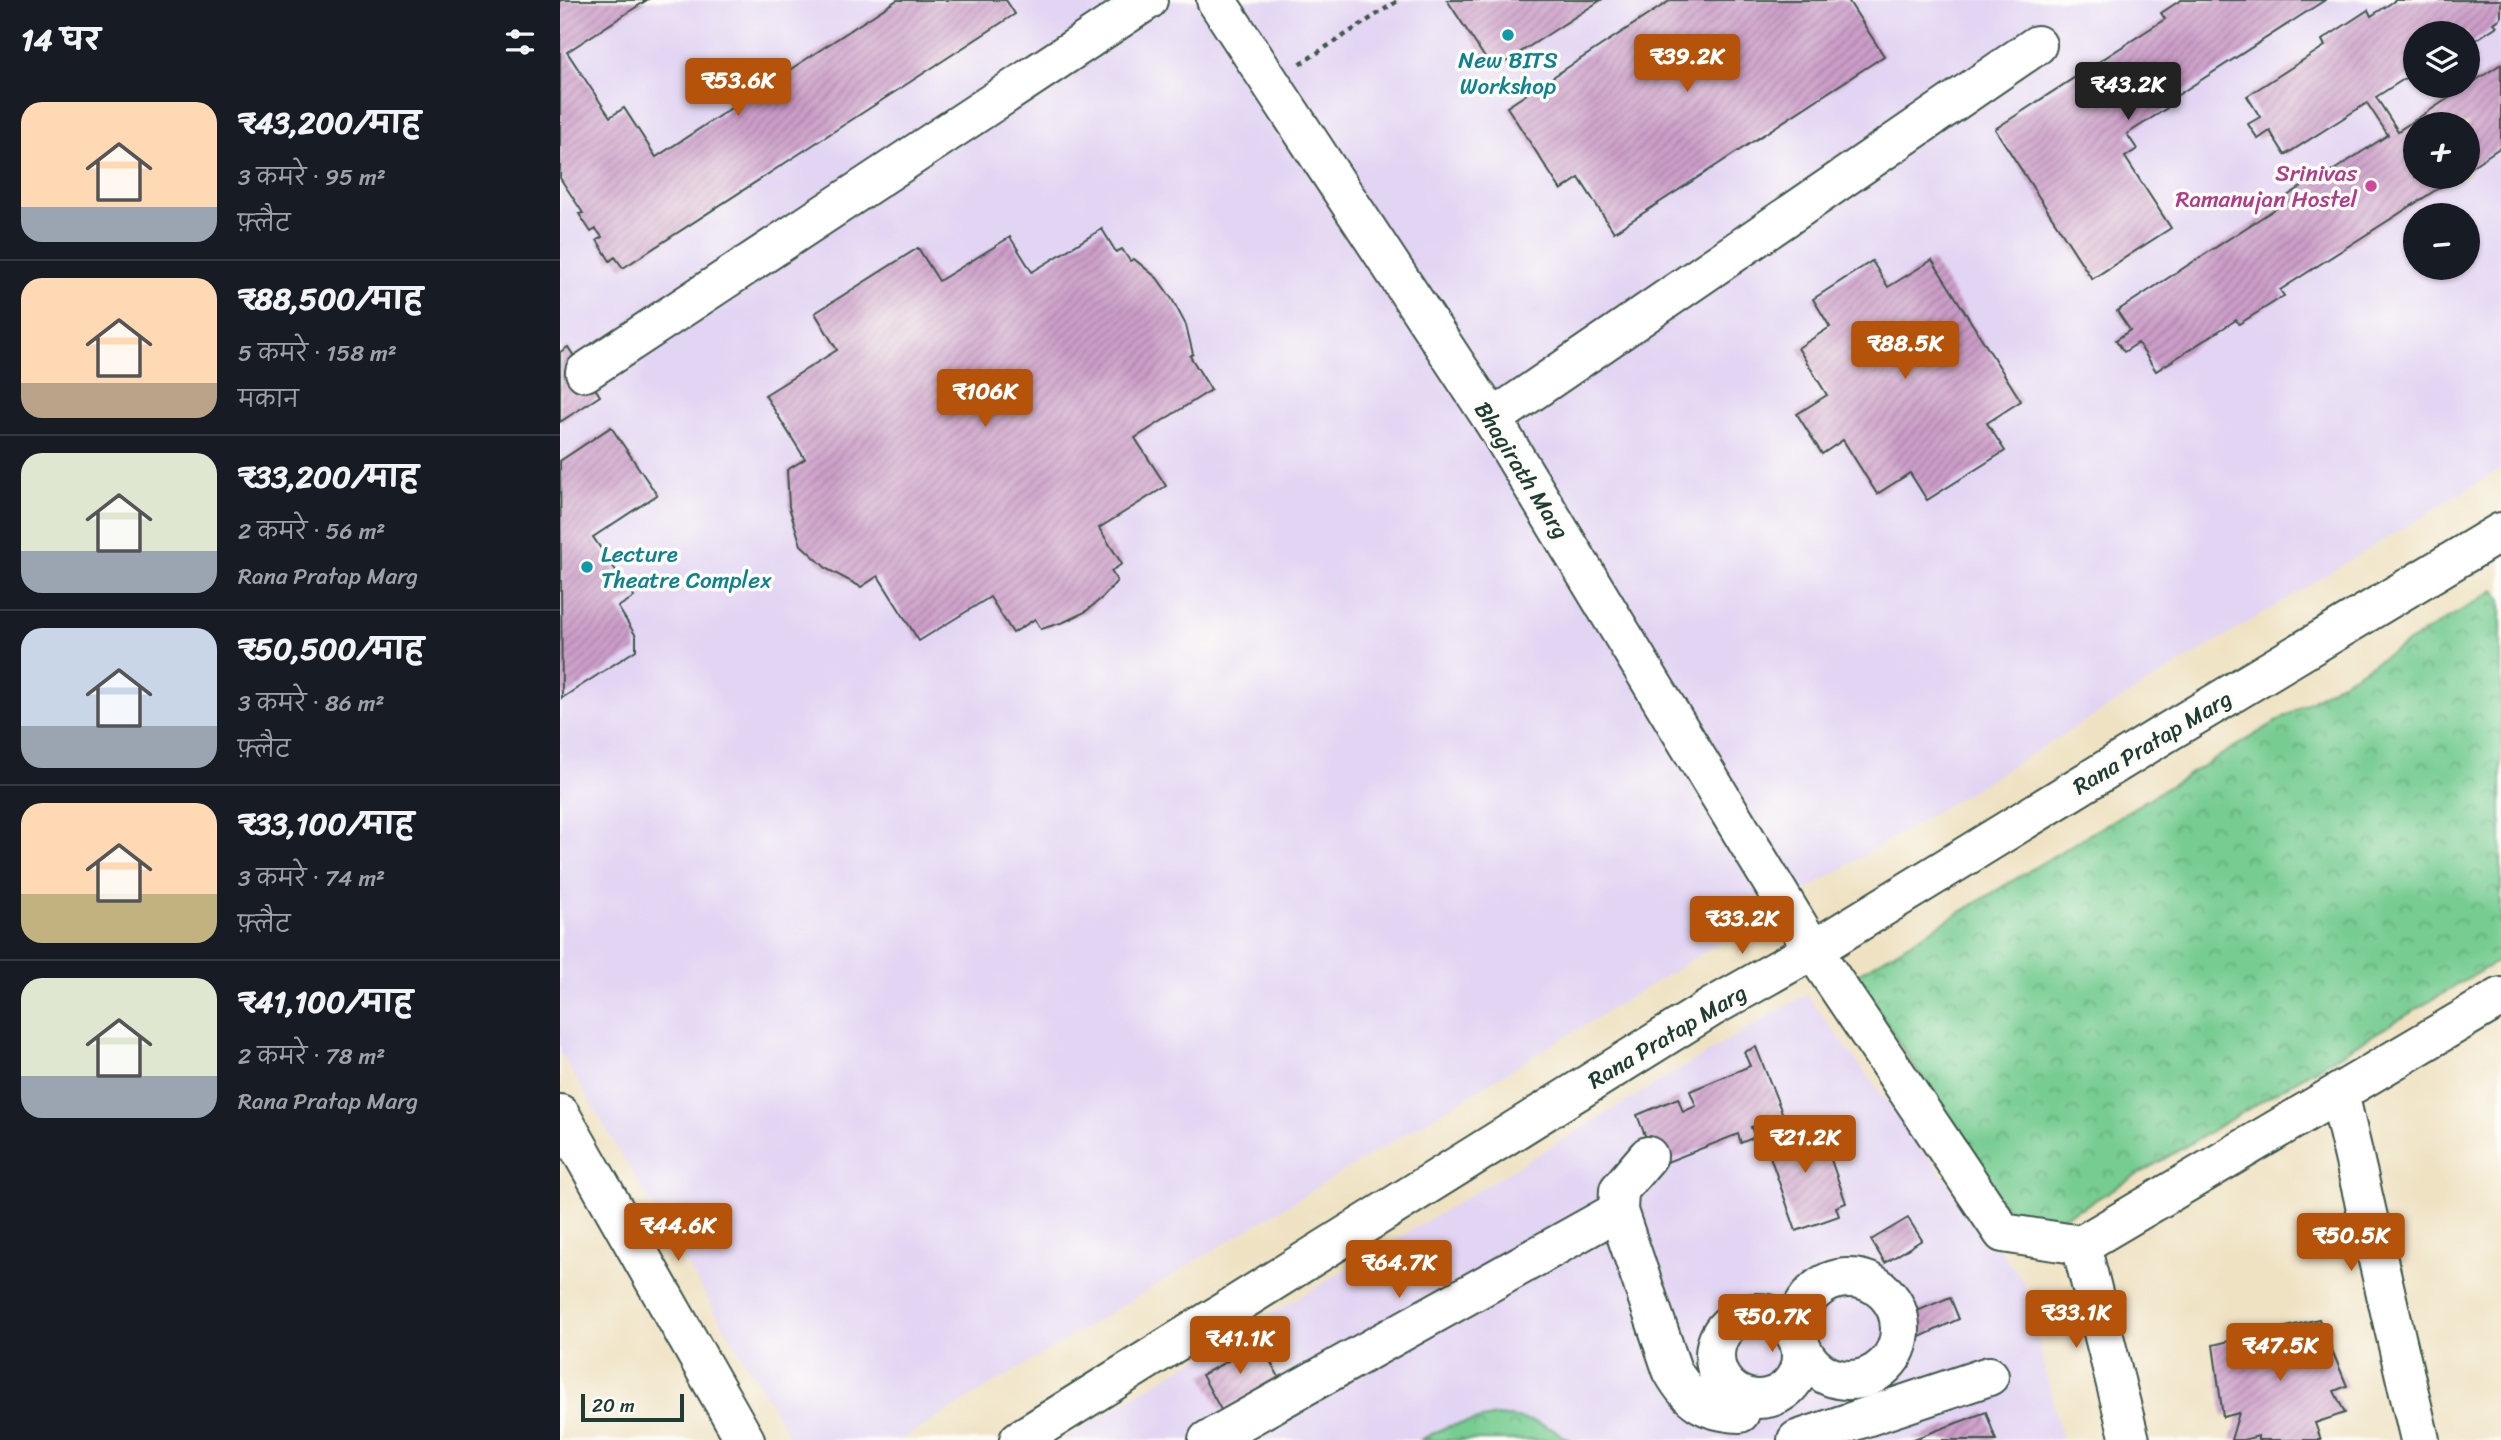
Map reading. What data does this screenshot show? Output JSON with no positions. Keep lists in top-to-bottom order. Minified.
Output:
{"streets":{"street":["Bhagirath Marg","Rana Pratap Marg"]},"crossings":[["Bhagirath Marg","Rana Pratap Marg"]],"places":["New BITS Workshop","Srinivas Ramanujan Hostel","Lecture Theatre Complex"],"scale_bar":"20 m","page":{"heading":"14 घर","map_buttons":["+","−"],"price":["₹39.2K","₹53.6K","₹43.2K","₹88.5K","₹106K","₹33.2K","₹21.2K","₹44.6K","₹50.5K","₹64.7K","₹33.1K","₹50.7K","₹41.1K","₹47.5K"],"list":[{"name":"₹43,200/माह","note":"3 कमरे · 95 m² · फ़्लैट"},{"name":"₹88,500/माह","note":"5 कमरे · 158 m² · मकान"},{"name":"₹33,200/माह","note":"2 कमरे · 56 m² · Rana Pratap Marg"},{"name":"₹50,500/माह","note":"3 कमरे · 86 m² · फ़्लैट"},{"name":"₹33,100/माह","note":"3 कमरे · 74 m² · फ़्लैट"},{"name":"₹41,100/माह","note":"2 कमरे · 78 m² · Rana Pratap Marg"}],"scale":"20 m"}}
